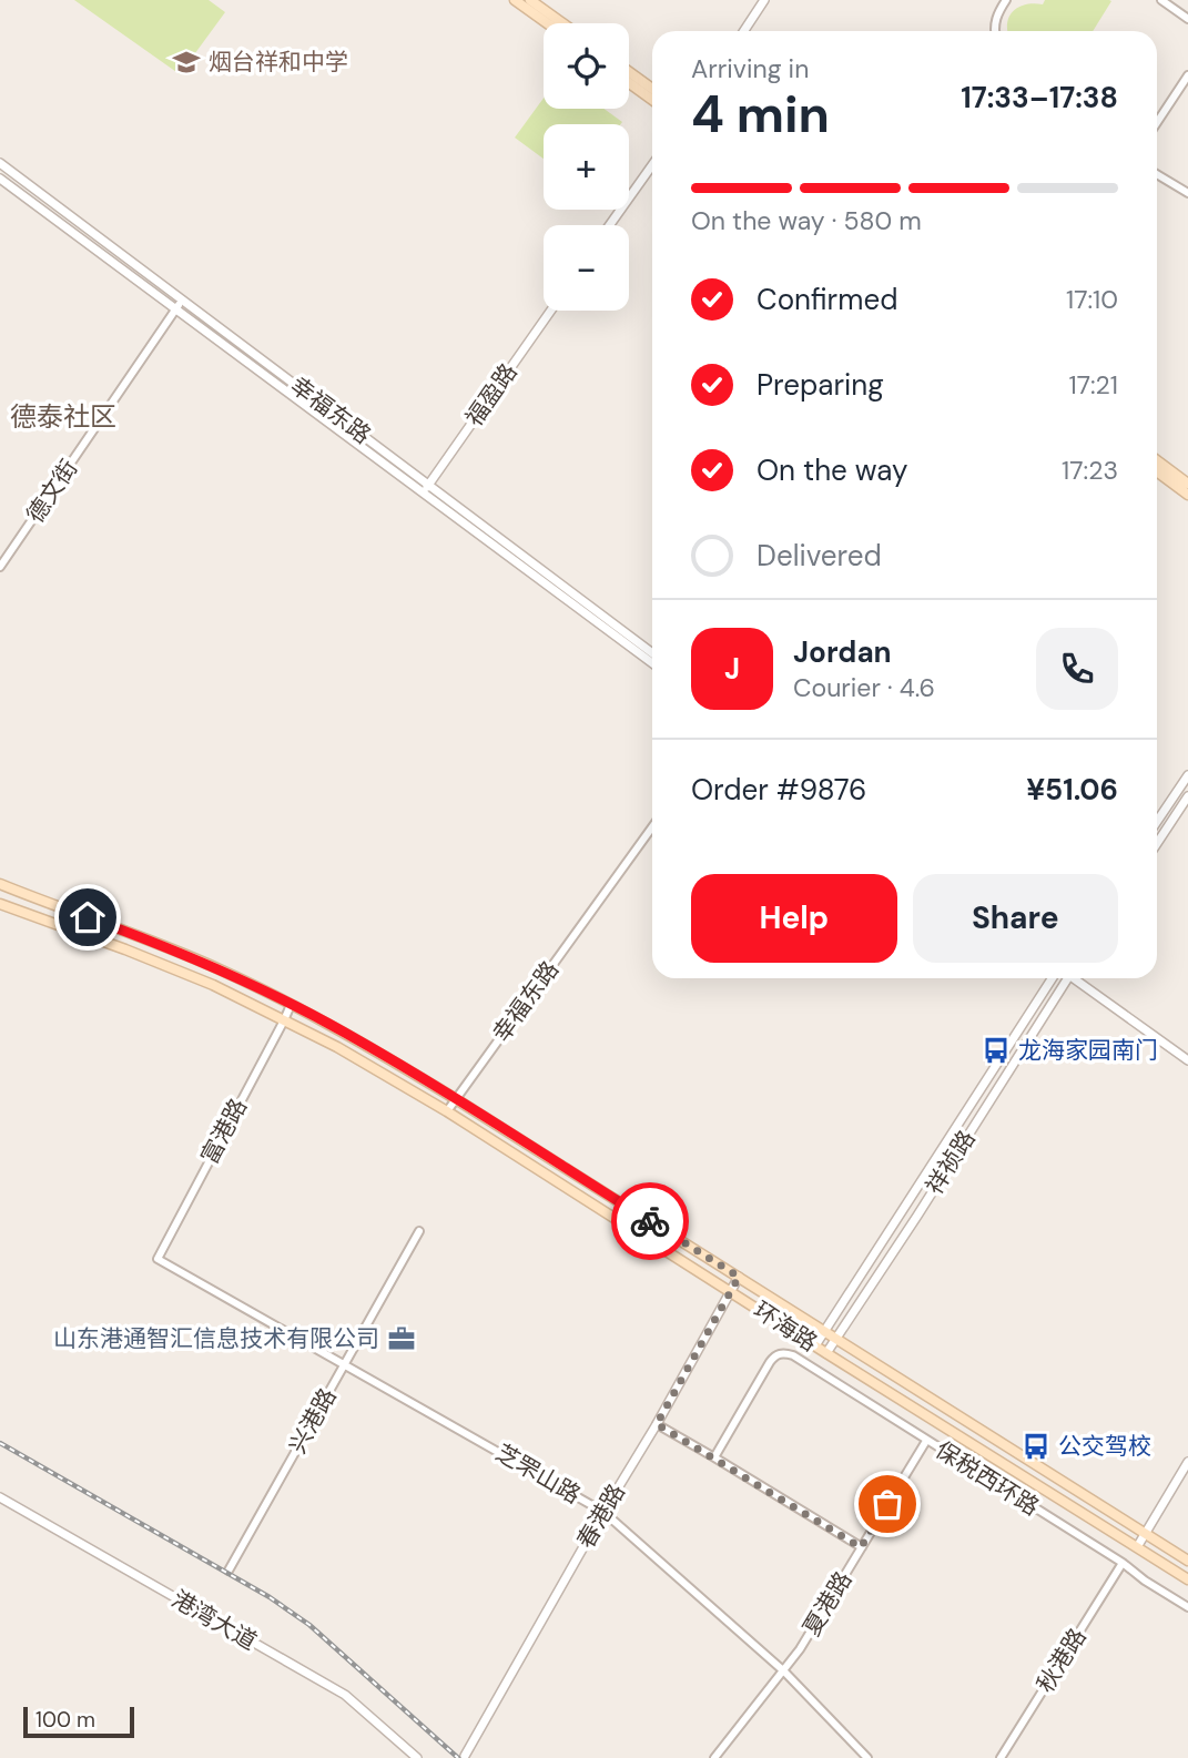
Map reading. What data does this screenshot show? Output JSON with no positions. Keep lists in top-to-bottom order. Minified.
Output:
{"streets":{"main road":["环海路"],"street":["福盈路","幸福东路","德文街","富港路","祥祯路","兴港路","芝罘山路","保税西环路","春港路","夏港路","港湾大道","秋港路"]},"crossings":[["福盈路","幸福东路"],["幸福东路","德文街"],["幸福东路","环海路"],["富港路","环海路"],["富港路","芝罘山路"],["祥祯路","环海路"],["环海路","春港路"],["兴港路","芝罘山路"],["芝罘山路","春港路"],["芝罘山路","夏港路"],["保税西环路","夏港路"],["保税西环路","秋港路"]],"districts":["德泰社区"],"places":{"school or university":["烟台祥和中学"],"bus stop":["龙海家园南门","公交驾校"],"office":["山东港通智汇信息技术有限公司"]},"scale_bar":"100 m","page":{"map_buttons":["+","−"],"heading":["4 min","Arriving in","17:33–17:38"],"panel":["Jordan","Courier · 4.6","Order #9876","¥51.06"],"bar":"On the way · 580 m","list":[["Confirmed","17:10"],["Preparing","17:21"],["On the way","17:23"],"Delivered"],"round":"J","buttons":["Help","Share"],"scale":"100 m"}}
